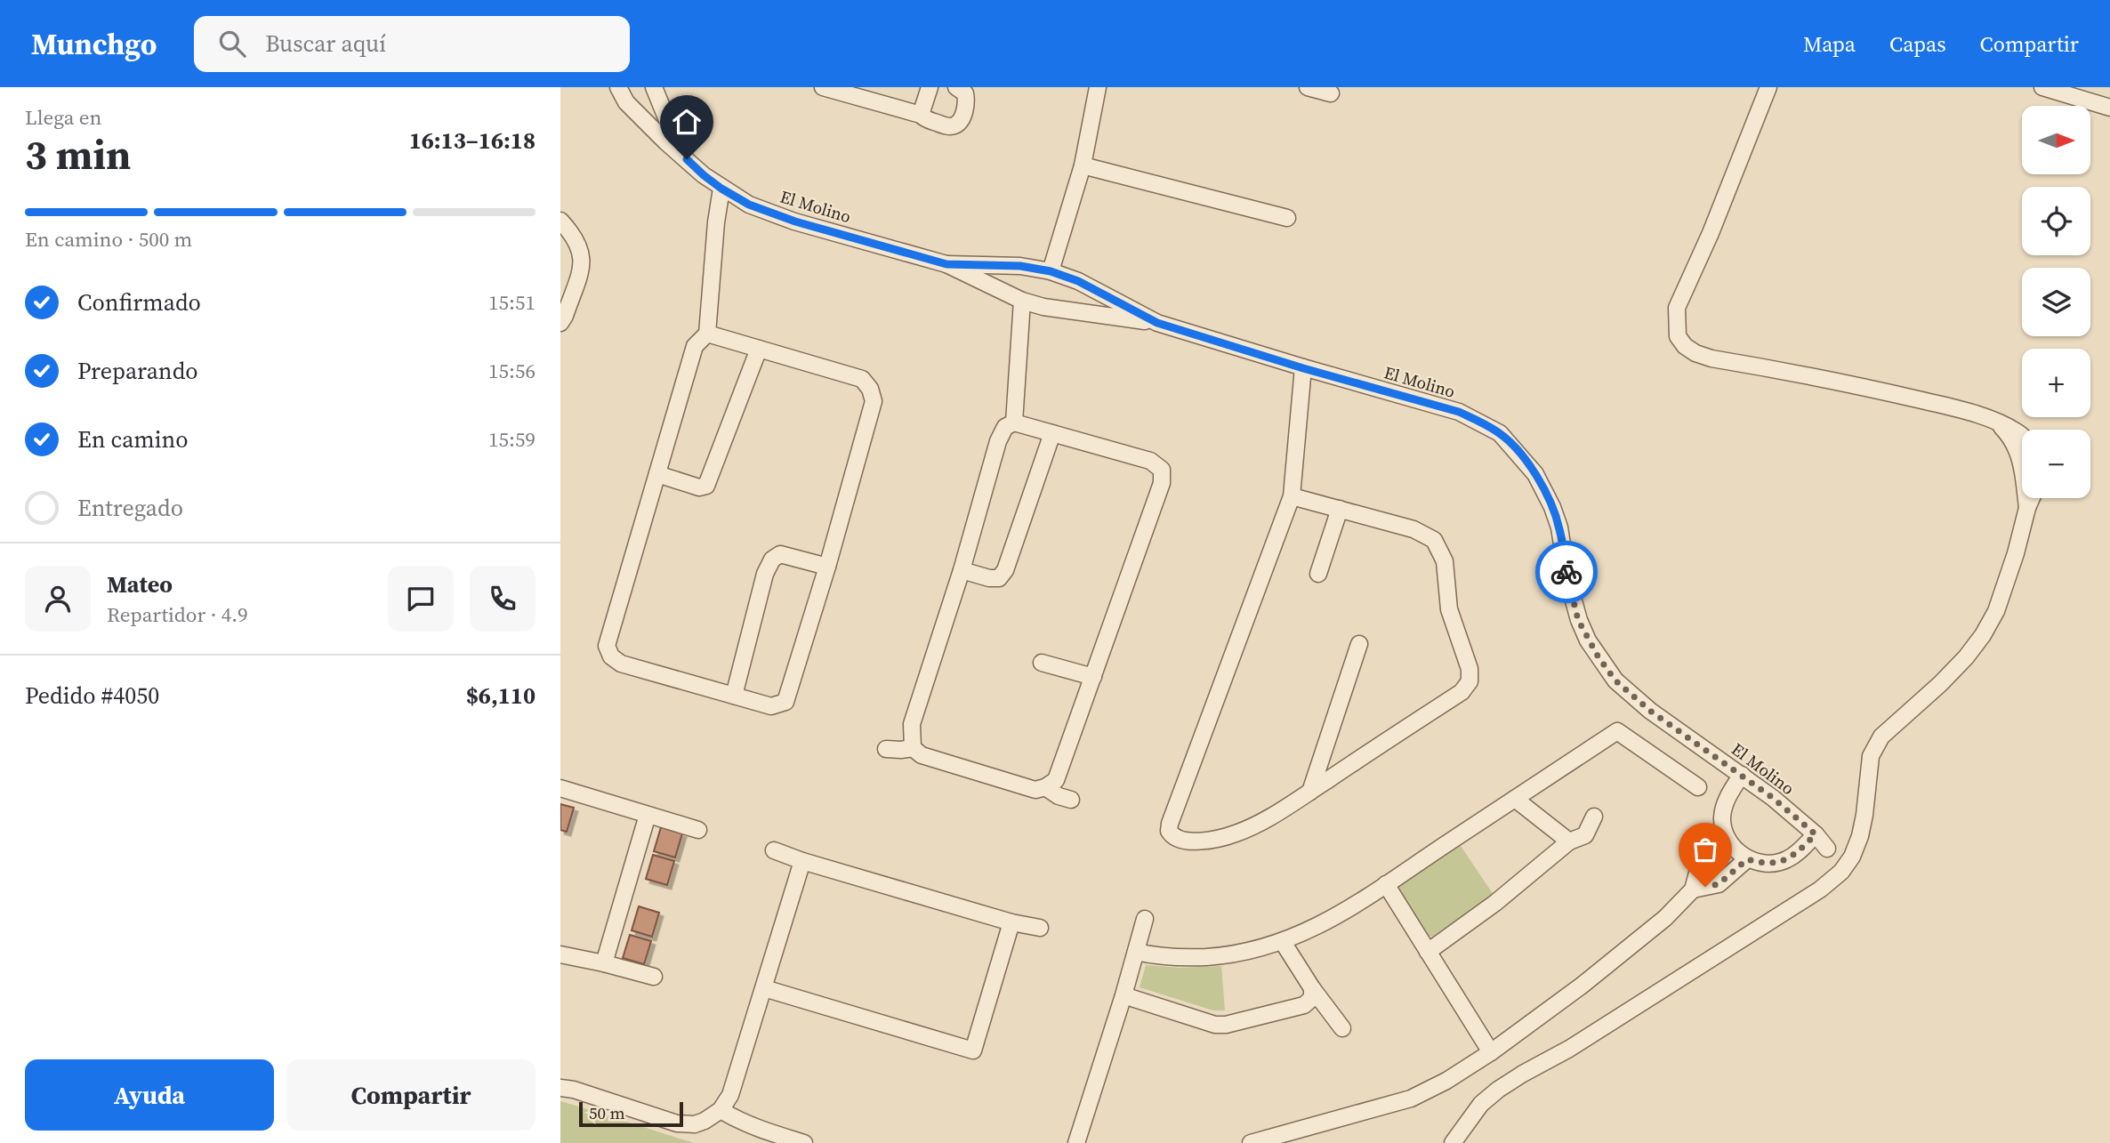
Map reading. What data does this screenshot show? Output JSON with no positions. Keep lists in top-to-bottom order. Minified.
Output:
{"streets":{"street":["El Molino"]},"scale_bar":"50 m","north":"right","page":{"header":"Munchgo","search":"Buscar aquí","nav":["Mapa","Capas","Compartir"],"heading":["3 min","Llega en","16:13–16:18"],"panel":["Mateo","Repartidor · 4.9","Pedido #4050","$6,110"],"map_buttons":["+","−"],"bar":"En camino · 500 m","list":[["Confirmado","15:51"],["Preparando","15:56"],["En camino","15:59"],"Entregado"],"buttons":["Ayuda","Compartir"],"scale":"50 m"}}
